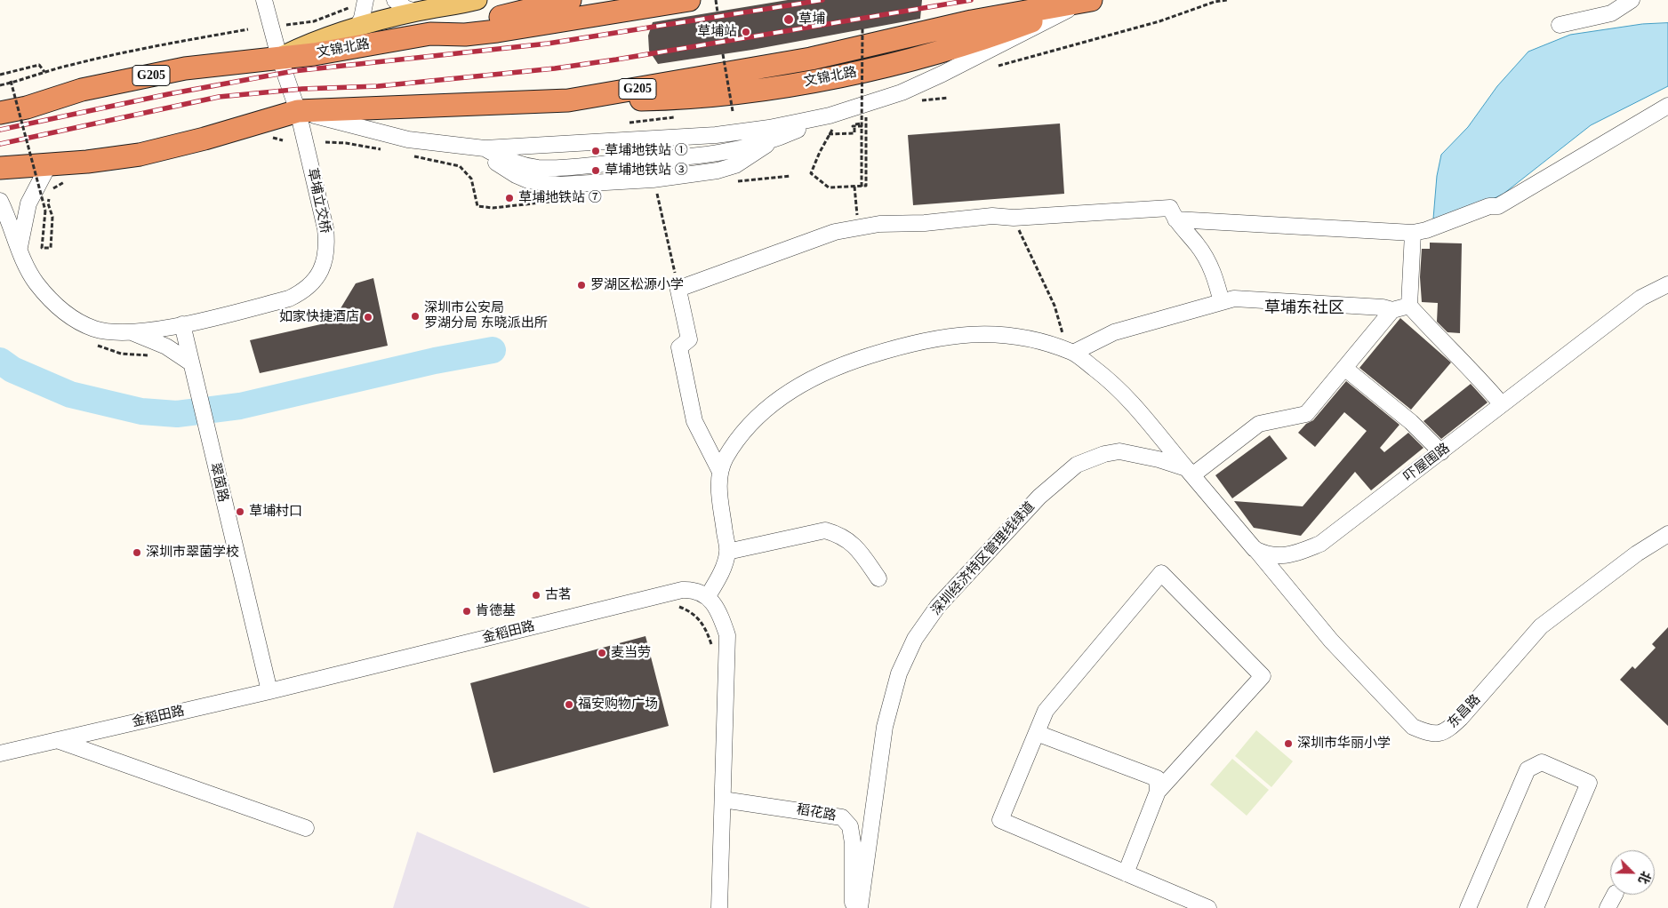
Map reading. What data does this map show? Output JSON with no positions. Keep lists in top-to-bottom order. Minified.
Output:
{"streets":{"highway":["文锦北路","G205"],"street":["草埔立交桥","吓屋围路","翠茵路","深圳经济特区管理线绿道","金稻田路","东昌路","稻花路"]},"crossings":[["文锦北路","G205"],["文锦北路","草埔立交桥"],["草埔立交桥","翠茵路"],["吓屋围路","东昌路"],["翠茵路","金稻田路"]],"districts":["草埔东社区"],"places":["草埔","草埔站","草埔地铁站 ①","草埔地铁站 ③","草埔地铁站 ⑦","罗湖区松源小学","深圳市公安局 罗湖分局 东晓派出所","如家快捷酒店","草埔村口","深圳市翠菌学校","古茗","肯德基","麦当劳","福安购物广场","深圳市华丽小学"],"north":"bottom right"}
